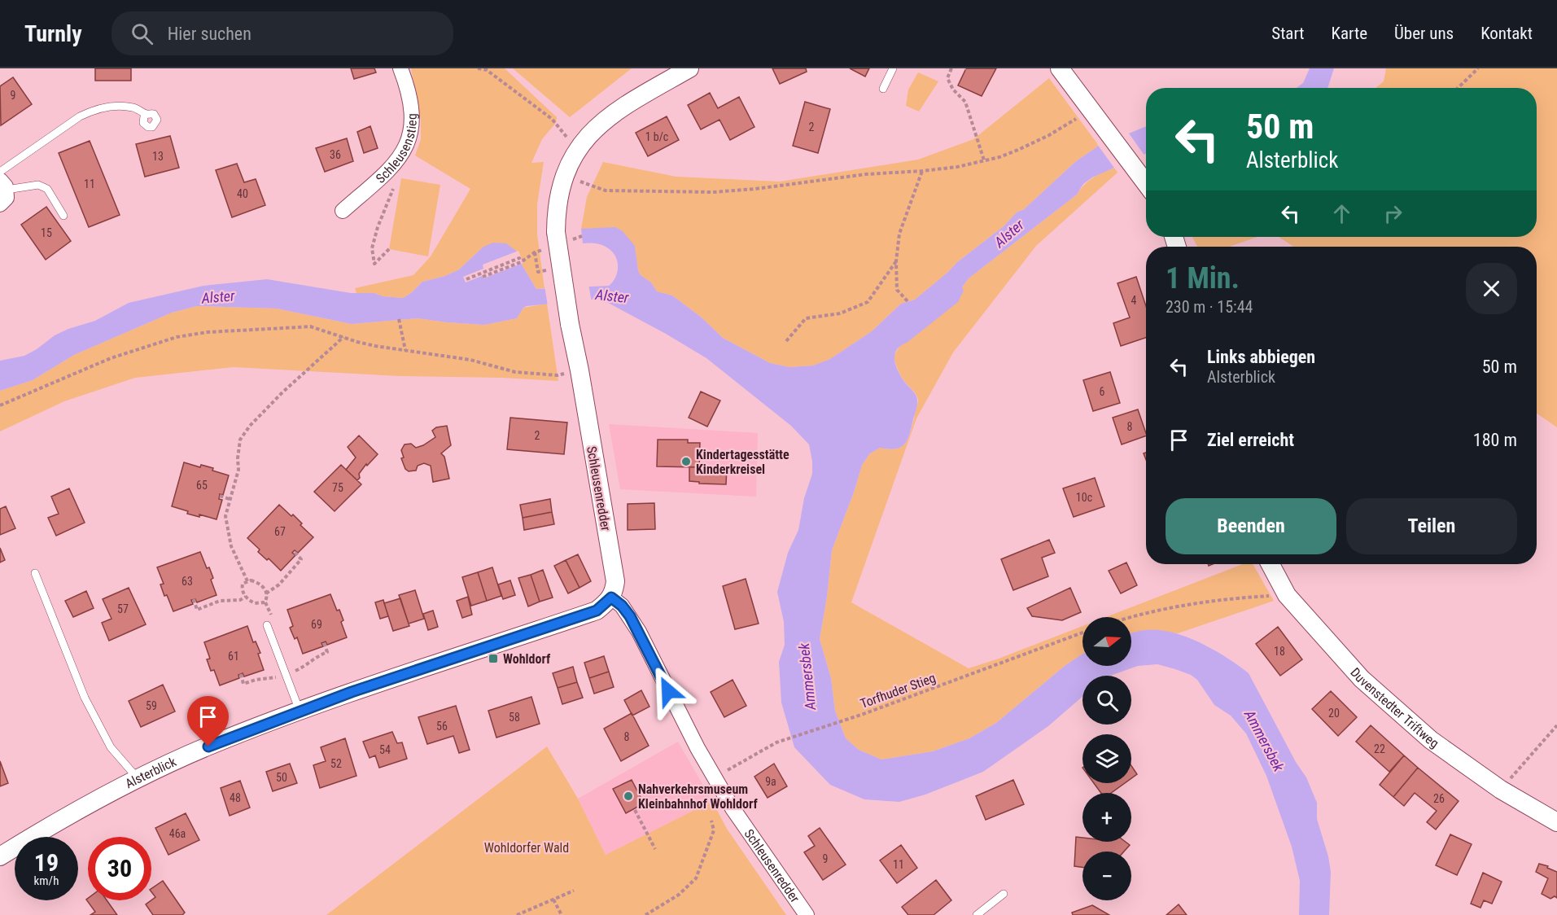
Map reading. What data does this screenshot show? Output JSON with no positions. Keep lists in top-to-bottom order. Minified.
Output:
{"streets":{"street":["Schleusenstieg","Schleusenredder","Duvenstedter Triftweg","Alsterblick"],"path":["Torfhuder Stieg"]},"crossings":[["Schleusenredder","Torfhuder Stieg"],["Schleusenredder","Alsterblick"]],"water":["Alster","Ammersbek"],"parks":["Wohldorfer Wald"],"places":{"other":["Kindertagesstätte Kinderkreisel","Nahverkehrsmuseum Kleinbahnhof Wohldorf"],"transit":["Wohldorf"]},"house_numbers":["9","2","1 b/c","36","13","11","40","15","4","6","8","2","65","75","10c","67","63","57","69","18","61","59","20","58","56","8","22","54","52","50","9a","48","26","46a","9","11"],"north":"right","page":{"header":"Turnly","search":"Hier suchen","nav":["Start","Karte","Über uns","Kontakt"],"turn":["50 m","Alsterblick"],"heading":["1 Min.","230 m · 15:44"],"list":[{"name":"Links abbiegen","note":"Alsterblick","value":"50 m"},{"name":"Ziel erreicht","value":"180 m"}],"buttons":["Beenden","Teilen"],"map_buttons":["+","−"],"speed":"19 km/h","limit":"30"}}
